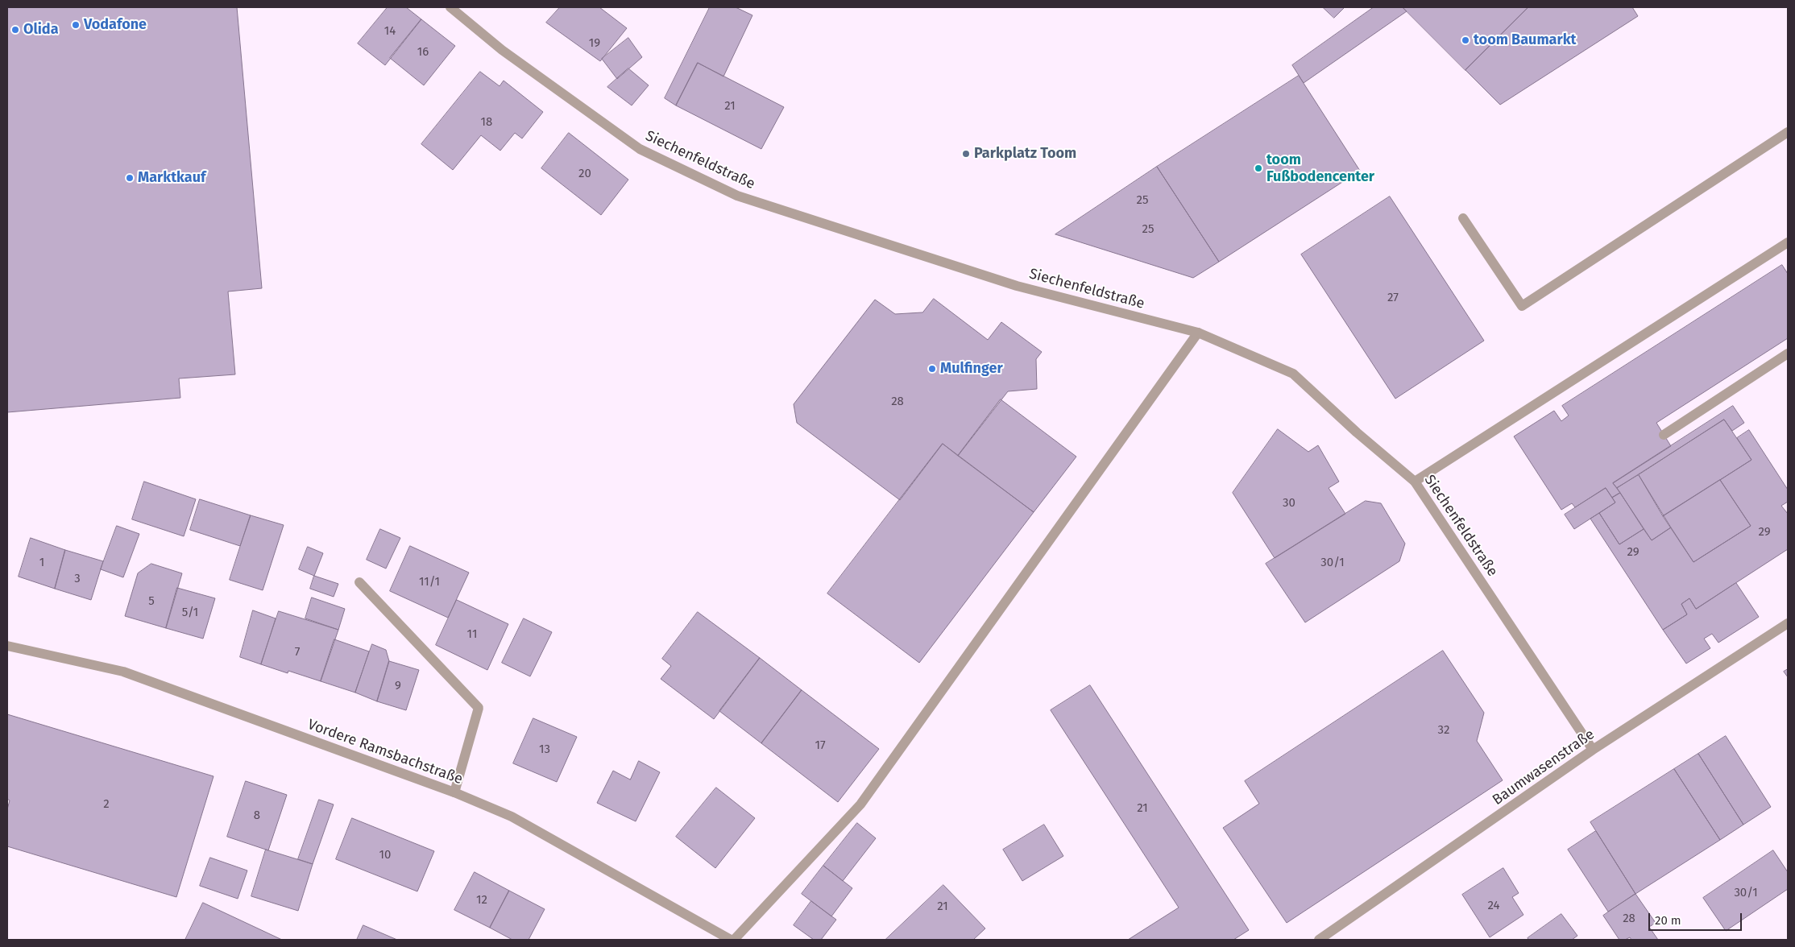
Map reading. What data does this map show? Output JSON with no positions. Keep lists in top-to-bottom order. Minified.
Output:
{"streets":{"street":["Siechenfeldstraße","Vordere Ramsbachstraße","Baumwasenstraße"]},"crossings":[["Siechenfeldstraße","Baumwasenstraße"]],"places":["Vodafone","Olida","toom Baumarkt","Parkplatz Toom","toom Fußbodencenter","Marktkauf","Mulfinger"],"house_numbers":["14","19","16","21","18","20","25","25","27","28","30","29","29","1","30/1","3","11/1","5","5/1","11","7","9","32","17","13","2","21","8","10","30/1","12","24","21","28"],"scale_bar":"20 m"}
